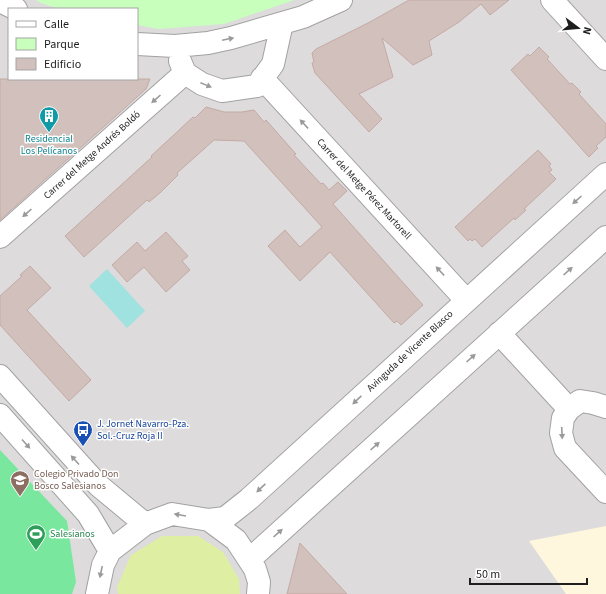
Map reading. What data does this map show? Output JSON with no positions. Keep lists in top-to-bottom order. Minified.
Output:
{"streets":{"street":["Carrer del Metge Andrés Boldó","Carrer del Metge Pérez Martorell","Avinguda de Vicente Blasco"]},"crossings":[["Carrer del Metge Pérez Martorell","Avinguda de Vicente Blasco"]],"one_way":["Carrer del Metge Andrés Boldó","Carrer del Metge Pérez Martorell"],"places":{"building":["Residencial Los Pelícanos"],"bus stop":["J. Jornet Navarro-Pza. Sol.-Cruz Roja II"],"school or university":["Colegio Privado Don Bosco Salesianos"],"sports":["Salesianos"]},"legend":["Calle","Parque","Edificio"],"scale_bar":"50 m","north":"right"}
